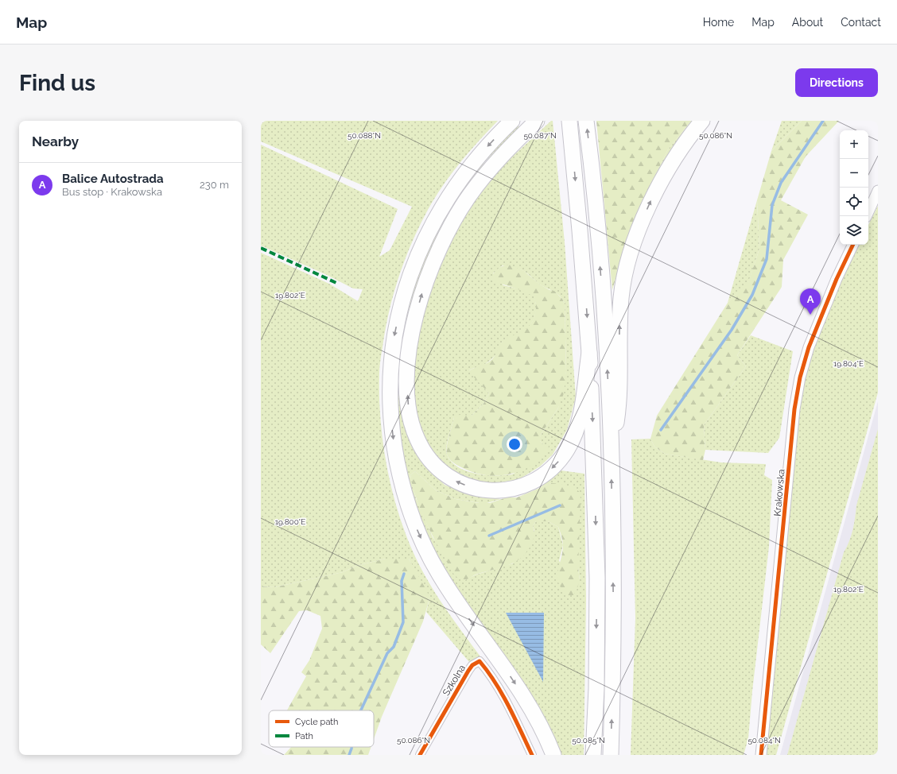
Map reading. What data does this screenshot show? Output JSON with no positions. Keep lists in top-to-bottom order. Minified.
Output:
{"streets":{"street":["Krakowska","Szkolna"]},"legend":["Cycle path","Path"],"page":{"header":"Map","nav":["Home","Map","About","Contact"],"buttons":"Directions","title":"Find us","heading":"Nearby","map_buttons":["+","−"],"list":[{"mark":"A","name":"Balice Autostrada","note":"Bus stop · Krakowska","value":"230 m"}],"pins":"A"},"coordinates":["50.088°N","50.087°N","50.086°N","19.802°E","19.804°E","19.800°E","50.085°N","50.084°N"]}
